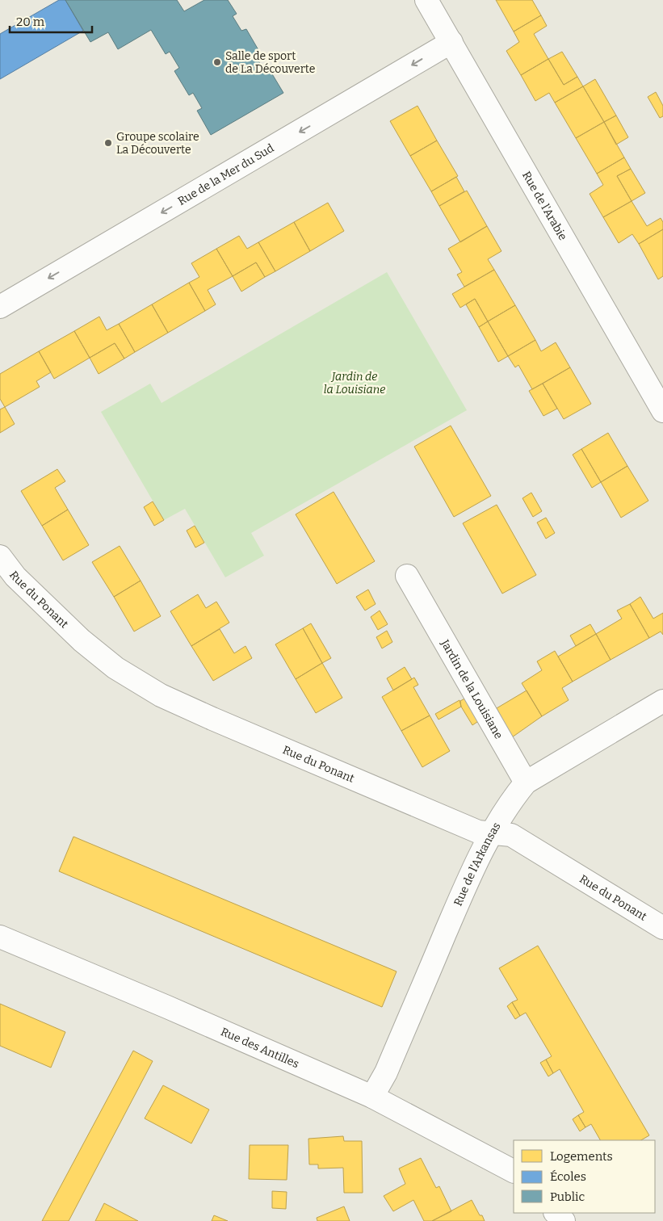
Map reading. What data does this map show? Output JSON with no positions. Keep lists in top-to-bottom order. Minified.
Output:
{"streets":{"street":["Rue de la Mer du Sud","Rue de l'Arabie","Rue du Ponant","Jardin de la Louisiane","Rue de l'Arkansas","Rue des Antilles"]},"crossings":[["Rue de la Mer du Sud","Rue de l'Arabie"],["Rue du Ponant","Rue de l'Arkansas"],["Jardin de la Louisiane","Rue de l'Arkansas"],["Rue de l'Arkansas","Rue des Antilles"]],"one_way":["Rue de la Mer du Sud"],"parks":["Jardin de la Louisiane"],"places":["Salle de sport de La Découverte","Groupe scolaire La Découverte"],"legend":["Logements","Écoles","Public"],"scale_bar":"20 m"}
